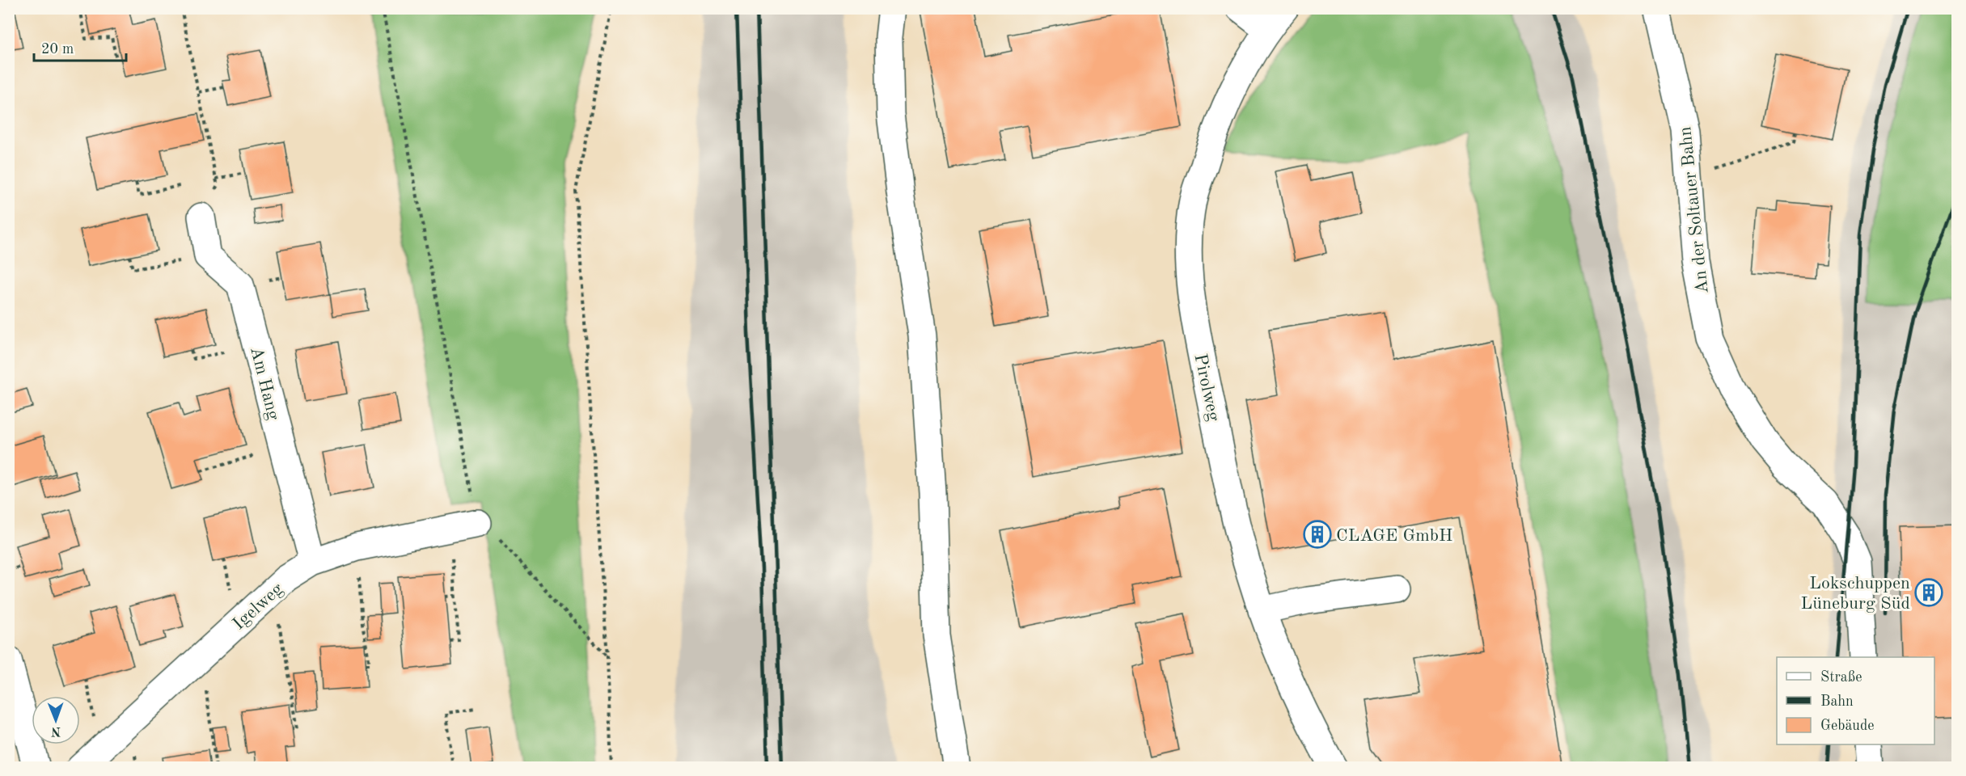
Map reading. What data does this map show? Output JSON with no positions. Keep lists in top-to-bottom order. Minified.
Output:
{"streets":{"street":["An der Soltauer Bahn","Am Hang","Pirolweg","Igelweg"]},"crossings":[["Am Hang","Igelweg"]],"places":{"building":["CLAGE GmbH","Lokschuppen Lüneburg Süd"]},"legend":["Straße","Bahn","Gebäude"],"scale_bar":"20 m","north":"bottom"}
